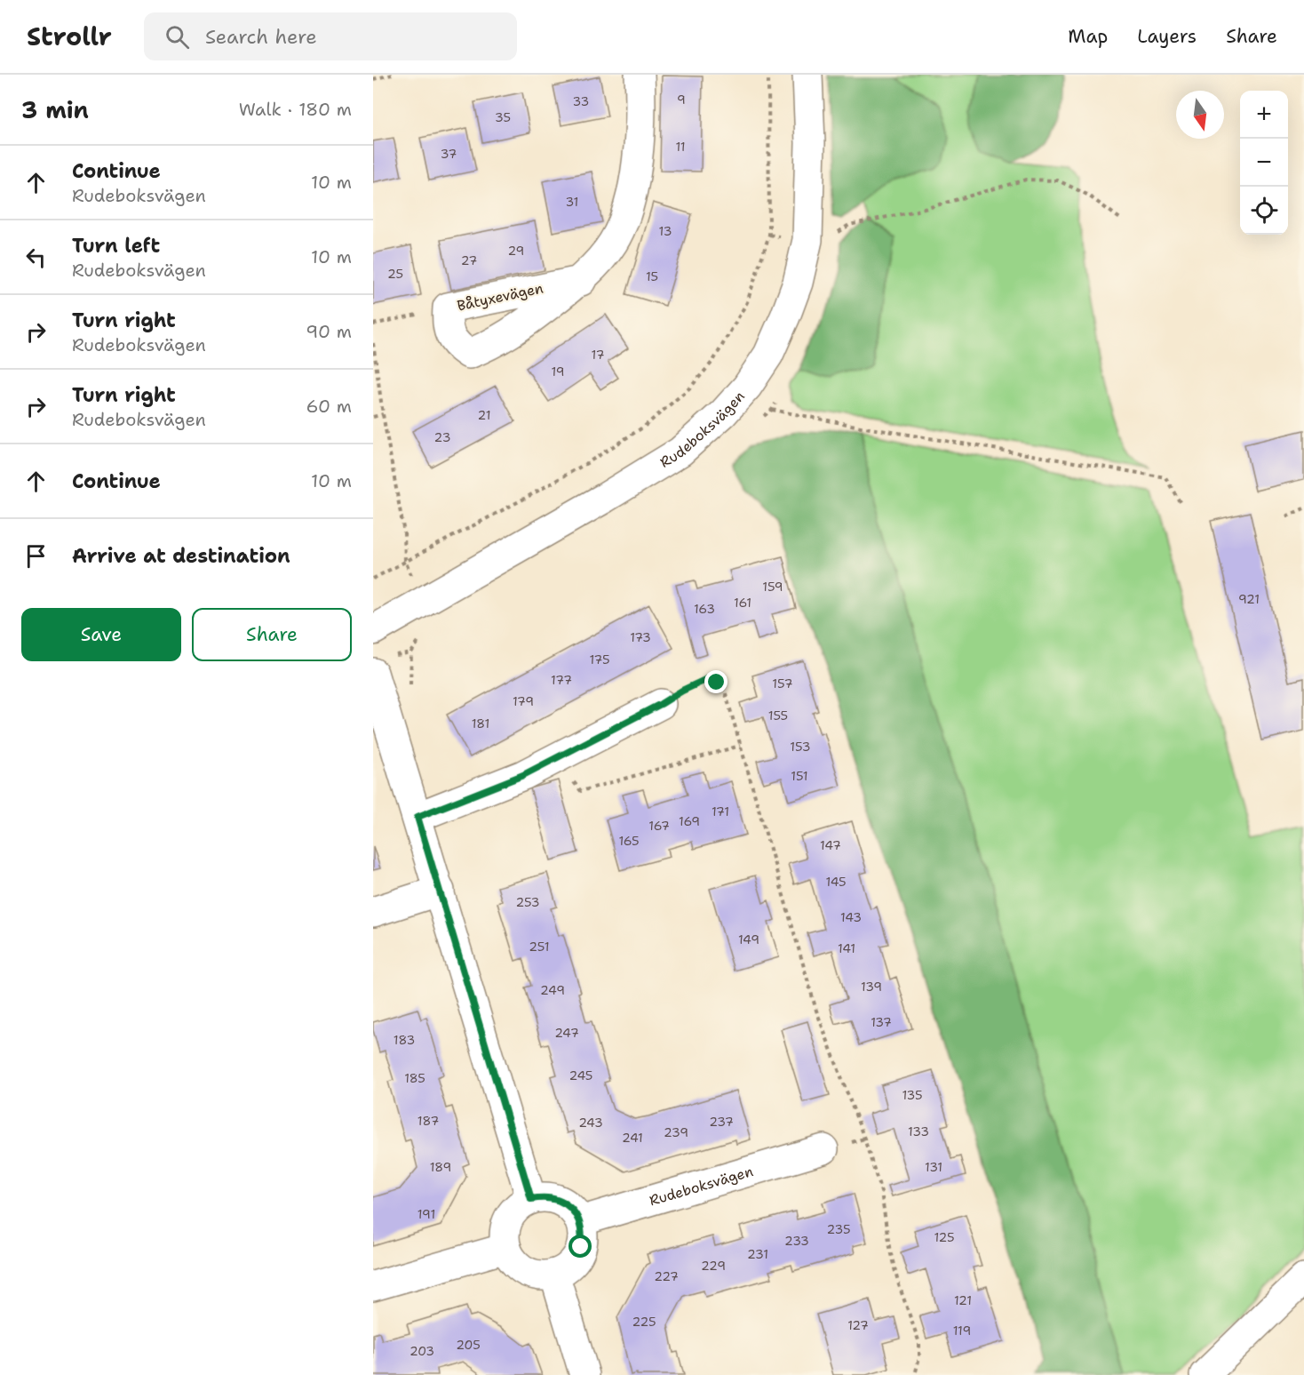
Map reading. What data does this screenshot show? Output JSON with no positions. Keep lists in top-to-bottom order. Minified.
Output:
{"streets":{"street":["Båtyxevägen","Rudeboksvägen"]},"house_numbers":["9","33","35","11","37","31","13","29","27","25","15","17","19","21","23","159","921","161","163","173","175","177","157","179","155","181","153","151","171","169","167","165","147","145","253","143","149","251","141","139","249","137","247","183","245","185","135","187","237","243","133","239","241","189","131","191","235","125","233","231","229","227","121","225","127","119","205","203"],"north":"bottom","page":{"header":"Strollr","search":"Search here","nav":["Map","Layers","Share"],"heading":["3 min","Walk · 180 m"],"map_buttons":["+","−"],"list":[["Continue","Rudeboksvägen","10 m"],["Turn left","Rudeboksvägen","10 m"],["Turn right","Rudeboksvägen","90 m"],["Turn right","Rudeboksvägen","60 m"],["Continue","10 m"],"Arrive at destination"],"buttons":["Save","Share"]}}
